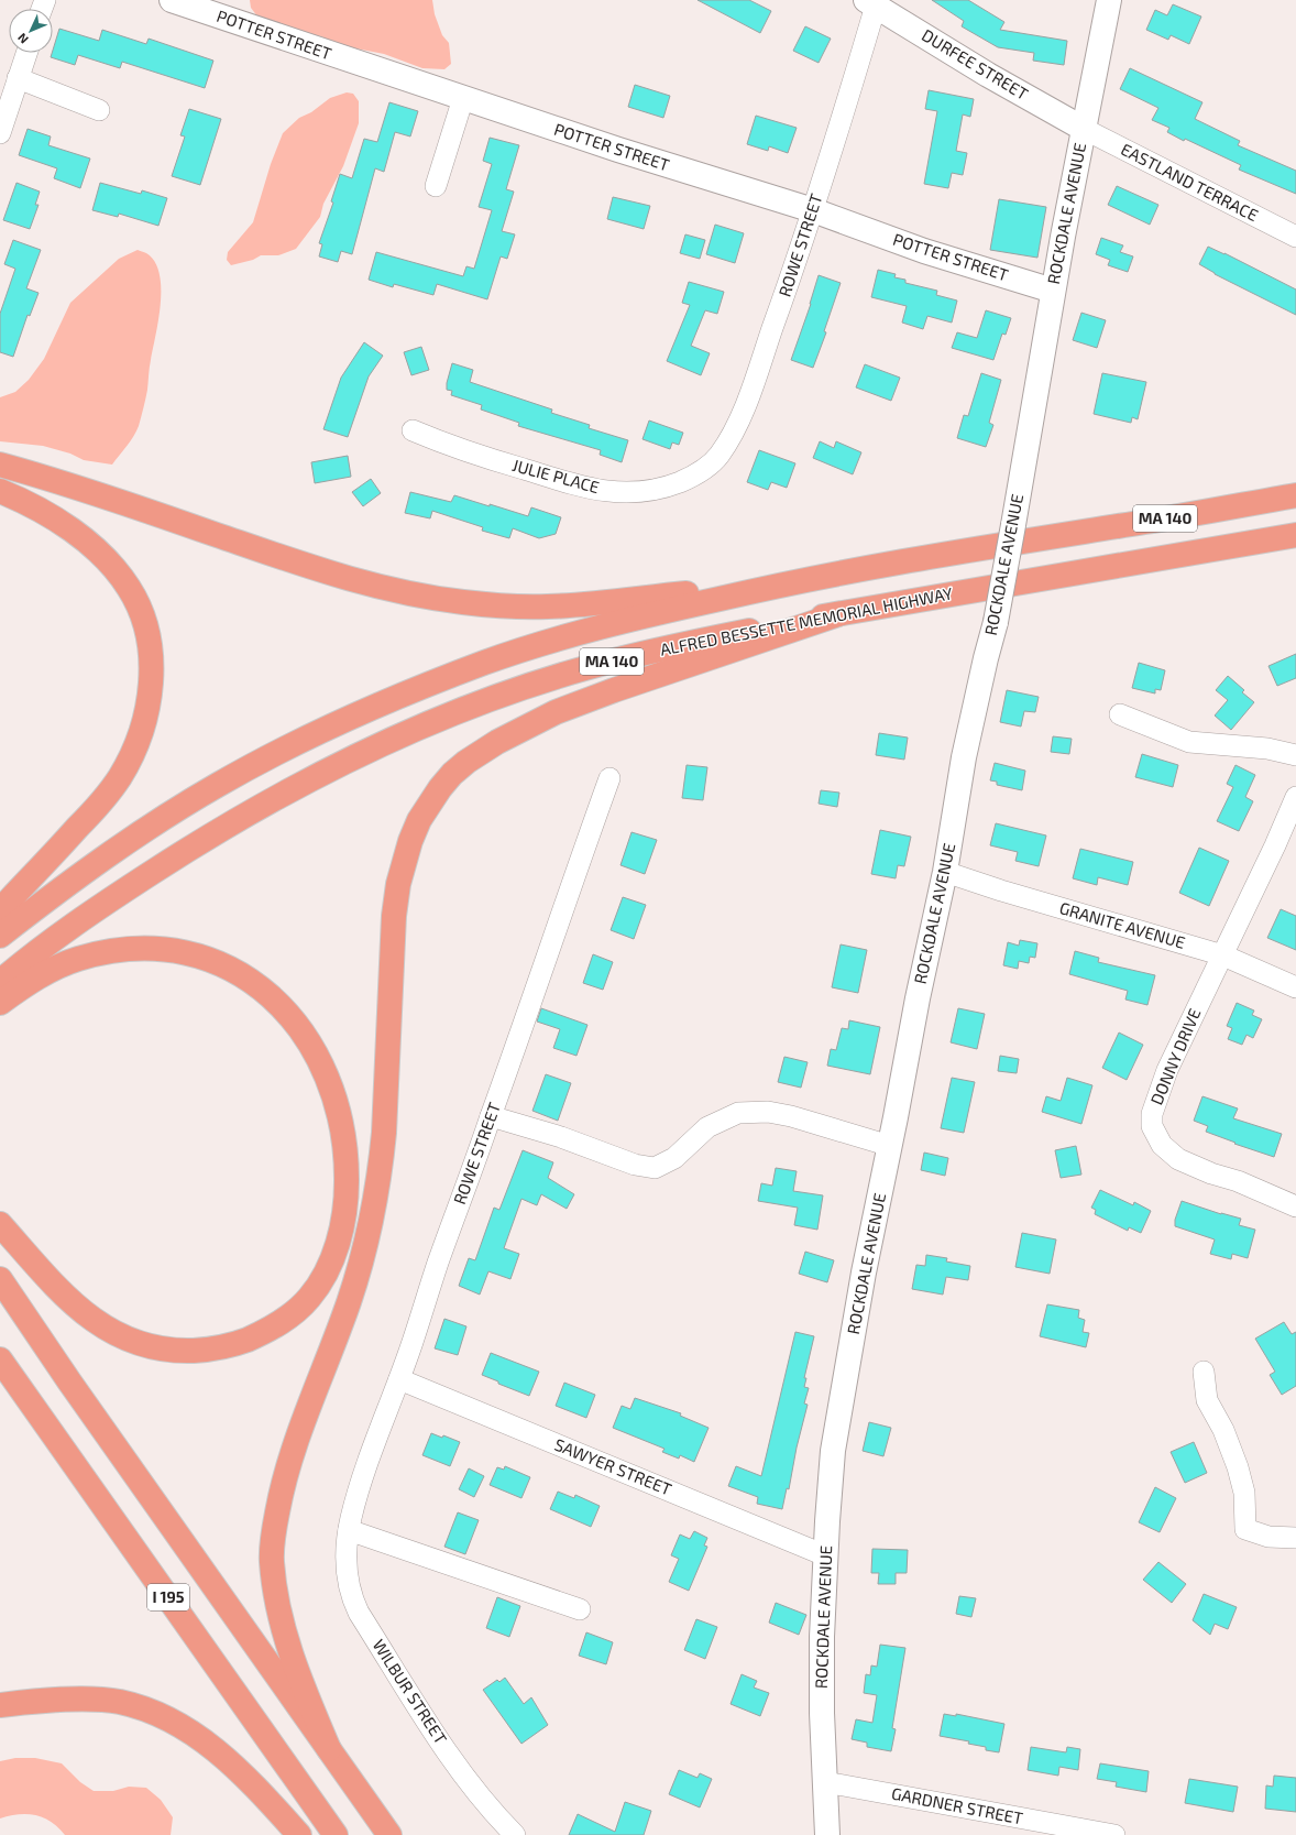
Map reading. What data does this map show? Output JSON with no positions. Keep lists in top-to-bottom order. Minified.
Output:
{"streets":{"highway":["MA 140","ALFRED BESSETTE MEMORIAL HIGHWAY","I 195"],"main road":["POTTER STREET","DURFEE STREET","ROCKDALE AVENUE"],"street":["EASTLAND TERRACE","ROWE STREET","JULIE PLACE","GRANITE AVENUE","DONNY DRIVE","SAWYER STREET","WILBUR STREET","GARDNER STREET"]},"crossings":[["POTTER STREET","ROCKDALE AVENUE"],["POTTER STREET","ROWE STREET"],["DURFEE STREET","EASTLAND TERRACE"],["DURFEE STREET","ROCKDALE AVENUE"],["DURFEE STREET","ROWE STREET"],["EASTLAND TERRACE","ROCKDALE AVENUE"],["ROCKDALE AVENUE","GRANITE AVENUE"],["ROCKDALE AVENUE","SAWYER STREET"],["ROCKDALE AVENUE","GARDNER STREET"],["ROWE STREET","JULIE PLACE"],["ROWE STREET","SAWYER STREET"],["ROWE STREET","WILBUR STREET"],["GRANITE AVENUE","DONNY DRIVE"]],"north":"bottom left"}
